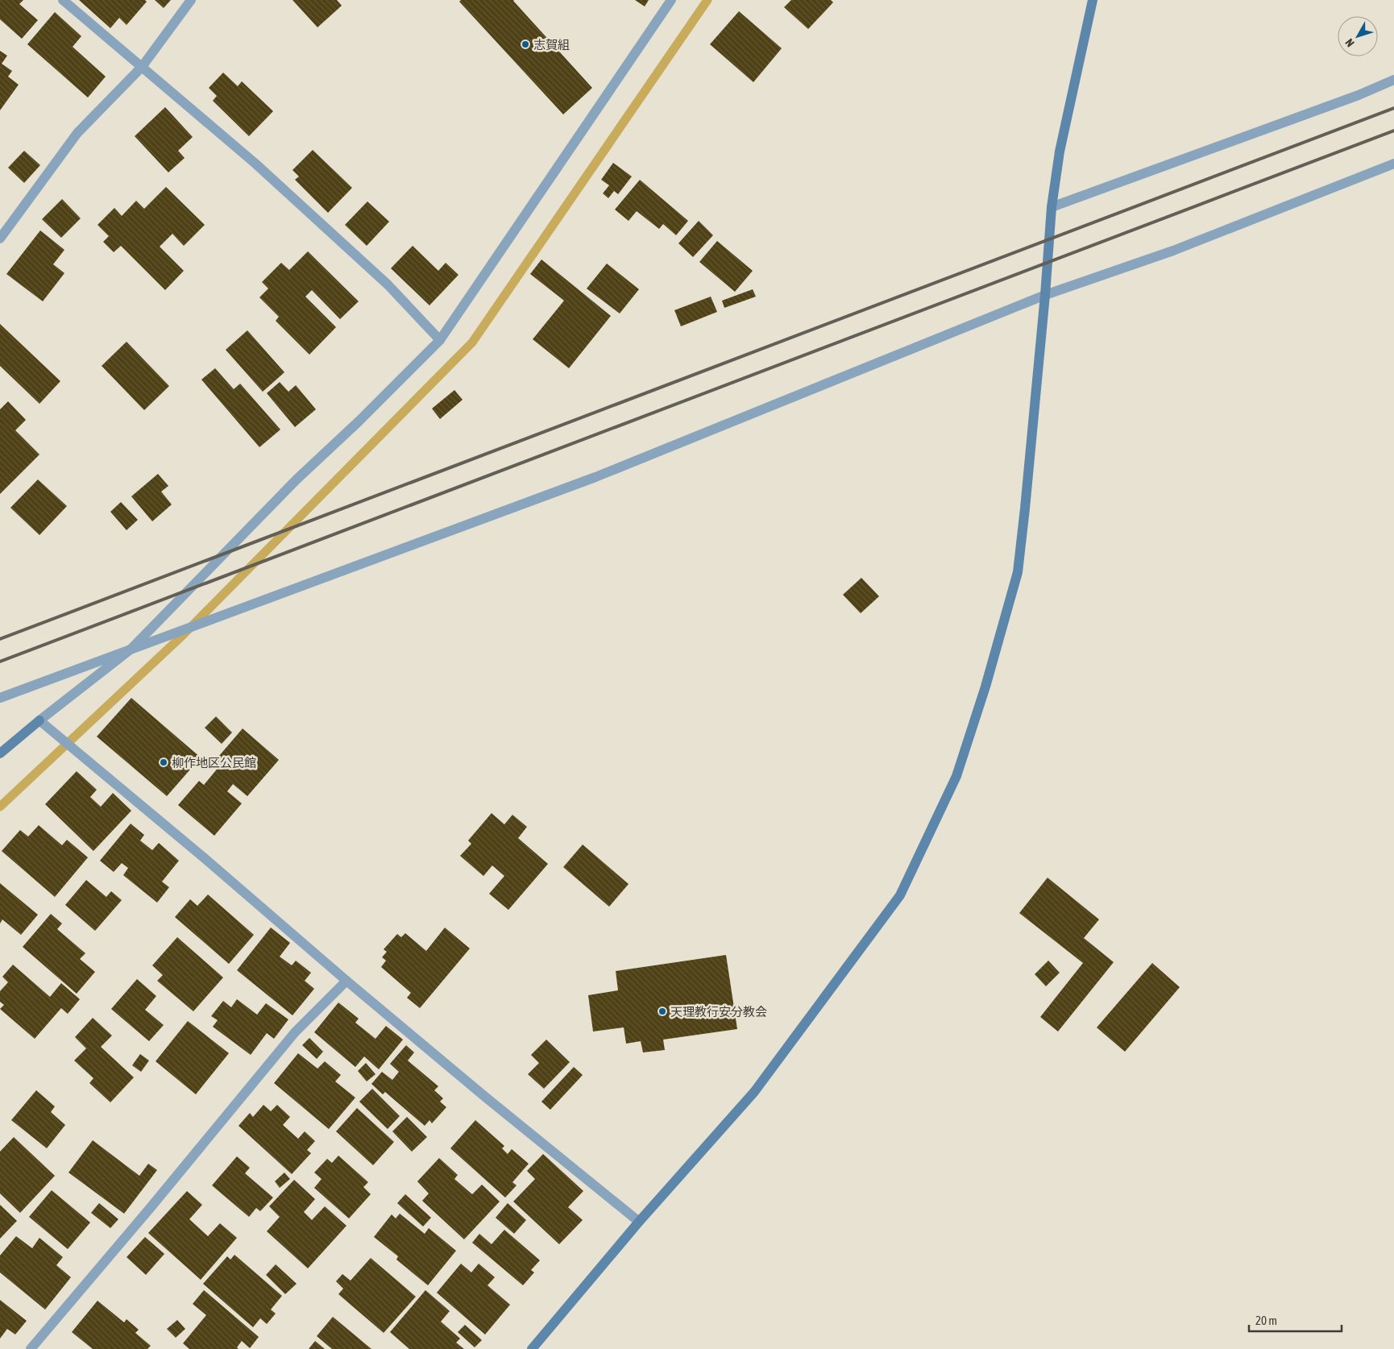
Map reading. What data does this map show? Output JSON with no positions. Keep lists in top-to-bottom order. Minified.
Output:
{"places":["志賀組","柳作地区公民館","天理教行安分教会"],"scale_bar":"20 m","north":"bottom left"}
